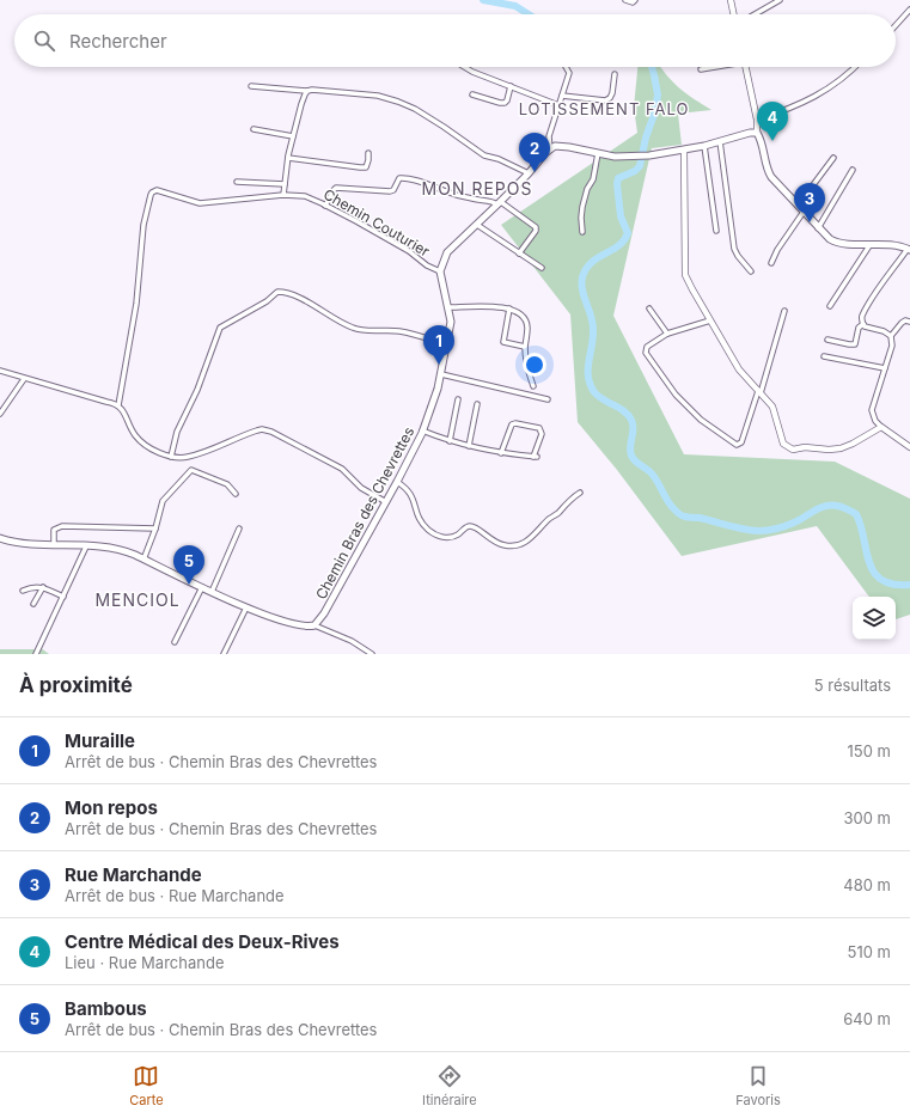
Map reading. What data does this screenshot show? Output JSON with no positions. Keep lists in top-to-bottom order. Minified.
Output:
{"streets":{"main road":["Chemin Bras des Chevrettes"],"street":["Chemin Couturier"]},"crossings":[["Chemin Couturier","Chemin Bras des Chevrettes"]],"districts":["LOTISSEMENT FALO","MON REPOS","MENCIOL"],"page":{"search":"Rechercher","pins":["4","2","3","1","5"],"heading":["À proximité","5 résultats"],"list":[{"mark":"1","name":"Muraille","note":"Arrêt de bus · Chemin Bras des Chevrettes","value":"150 m"},{"mark":"2","name":"Mon repos","note":"Arrêt de bus · Chemin Bras des Chevrettes","value":"300 m"},{"mark":"3","name":"Rue Marchande","note":"Arrêt de bus · Rue Marchande","value":"480 m"},{"mark":"4","name":"Centre Médical des Deux-Rives","note":"Lieu · Rue Marchande","value":"510 m"},{"mark":"5","name":"Bambous","note":"Arrêt de bus · Chemin Bras des Chevrettes","value":"640 m"}],"nav":["Carte","Itinéraire","Favoris"]}}
